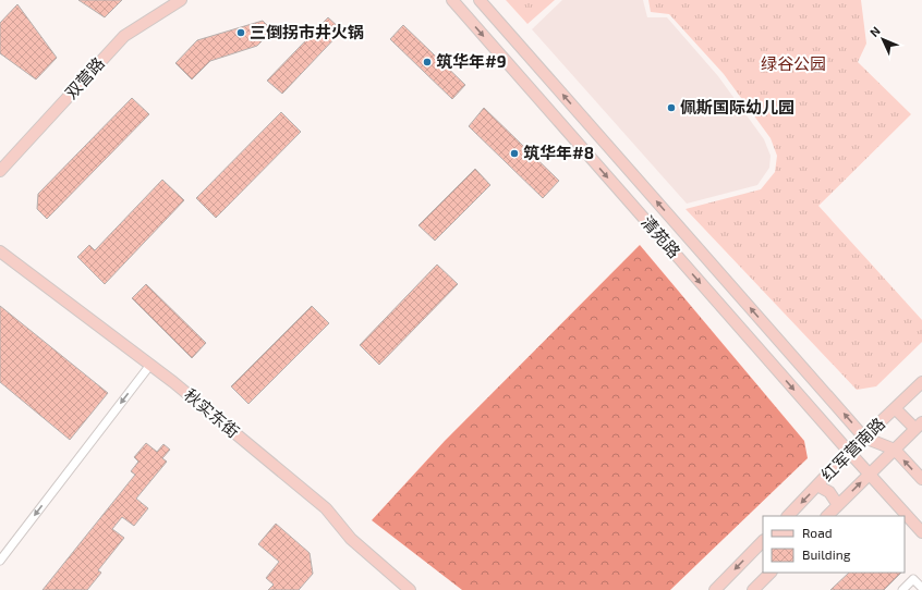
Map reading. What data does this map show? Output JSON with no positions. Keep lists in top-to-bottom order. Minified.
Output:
{"streets":{"main road":["双营路","清苑路","秋实东街","红军营南路"]},"crossings":[["清苑路","红军营南路"]],"parks":["绿谷公园"],"places":["三倒拐市井火锅","筑华年#9","佩斯国际幼儿园","筑华年#8"],"legend":["Road","Building"],"north":"top left"}
